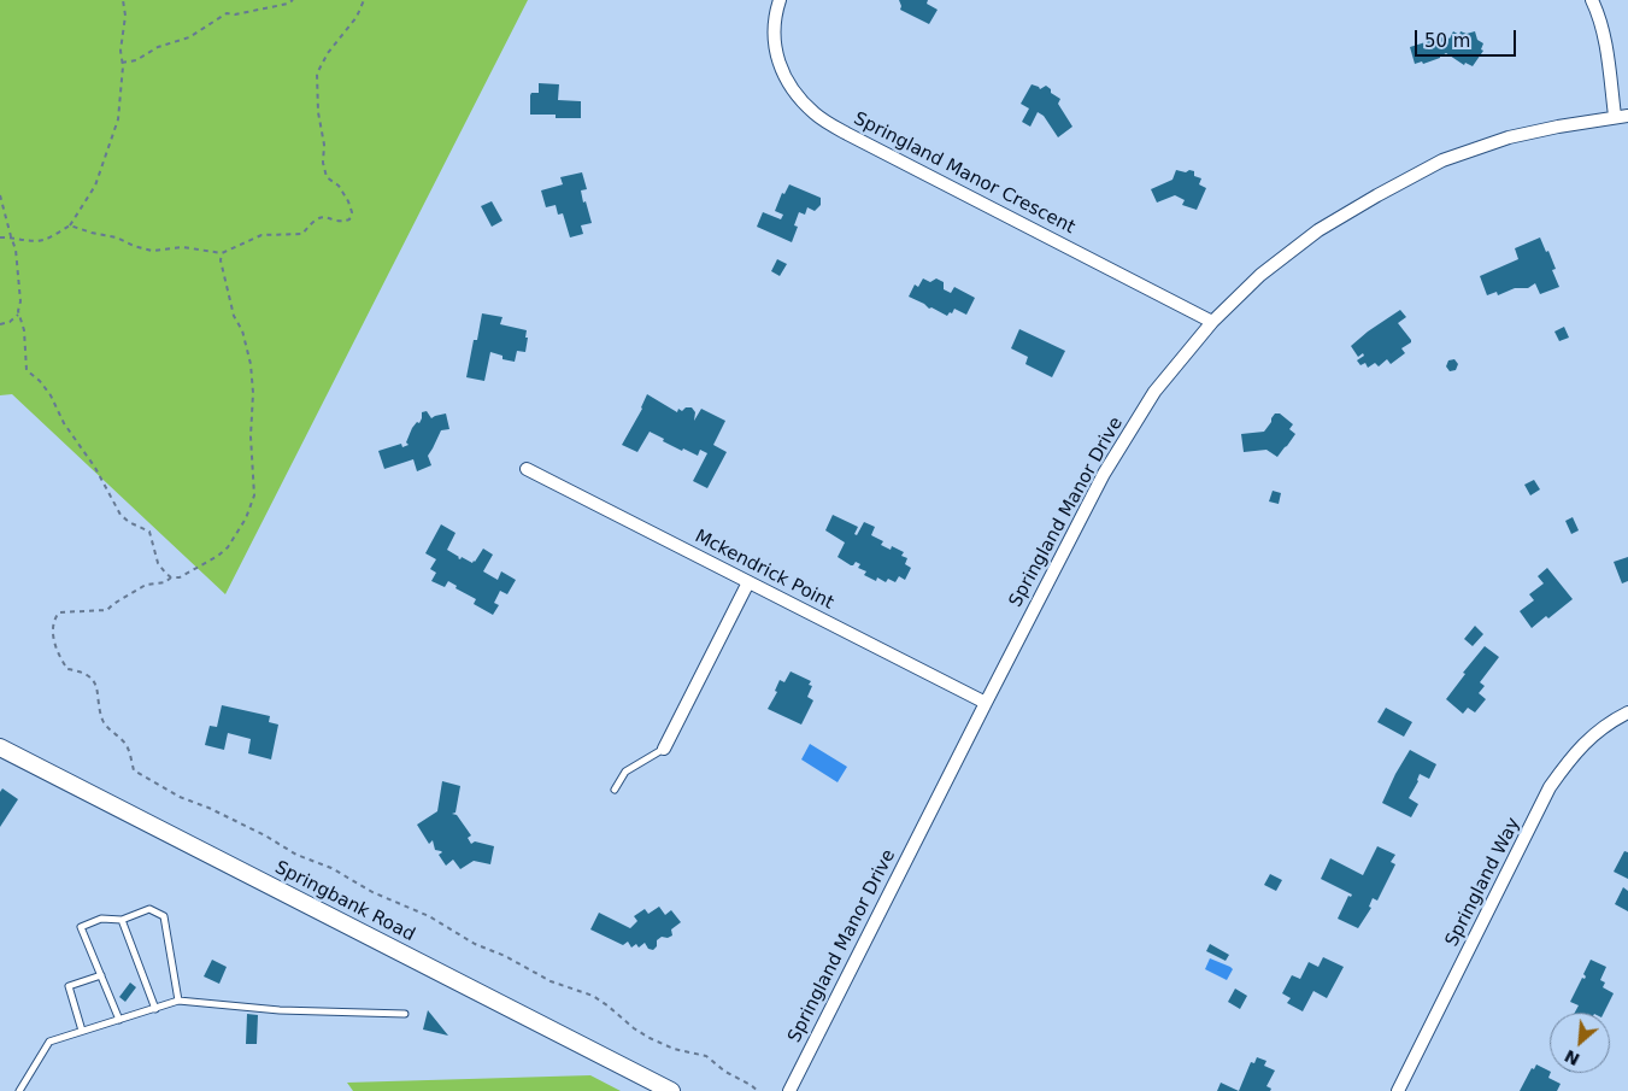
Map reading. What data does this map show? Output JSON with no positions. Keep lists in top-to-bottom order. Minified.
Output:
{"streets":{"street":["Springland Manor Crescent","Springland Manor Drive","Mckendrick Point","Springland Way","Springbank Road"]},"crossings":[["Springland Manor Crescent","Springland Manor Drive"],["Springland Manor Drive","Mckendrick Point"]],"scale_bar":"50 m","north":"bottom left"}
